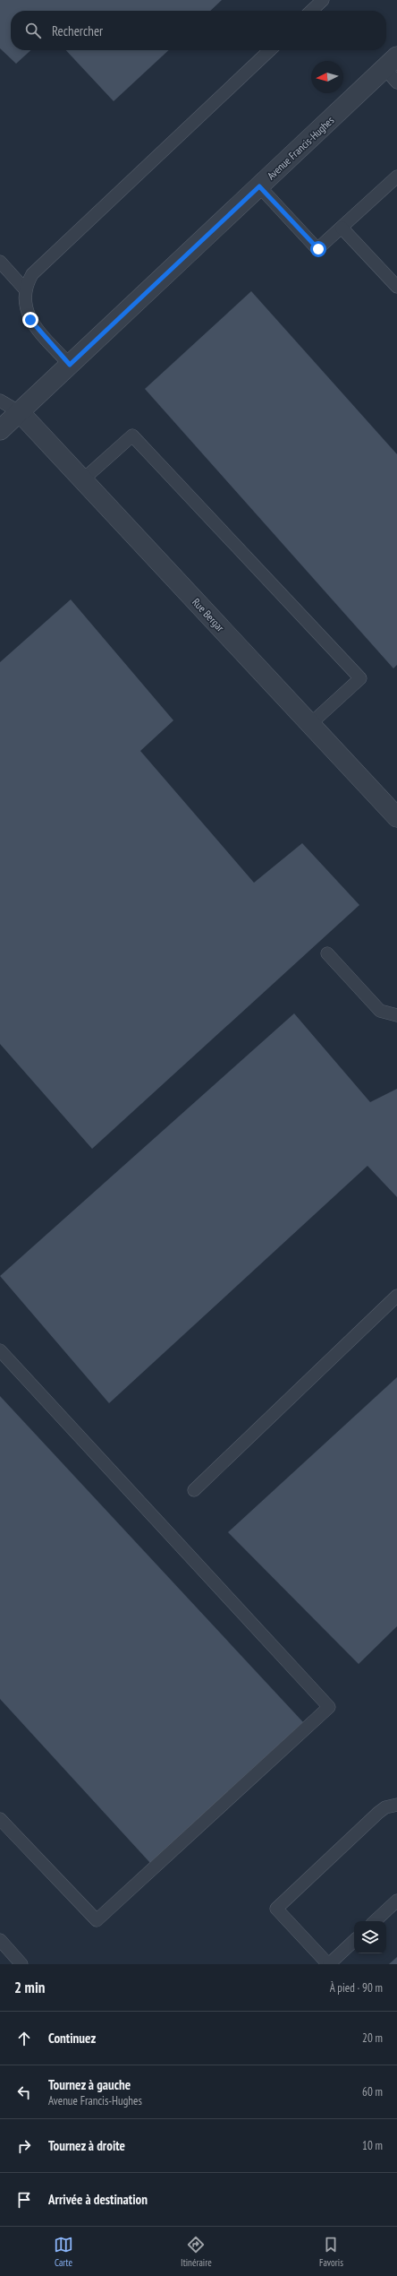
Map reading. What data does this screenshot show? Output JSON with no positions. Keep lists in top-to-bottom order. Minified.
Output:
{"streets":{"street":["Avenue Francis-Hughes","Rue Bergar"]},"crossings":[["Avenue Francis-Hughes","Rue Bergar"]],"north":"left","page":{"search":"Rechercher","heading":["2 min","À pied · 90 m"],"list":[["Continuez","20 m"],["Tournez à gauche","Avenue Francis-Hughes","60 m"],["Tournez à droite","10 m"],"Arrivée à destination"],"nav":["Carte","Itinéraire","Favoris"]}}
